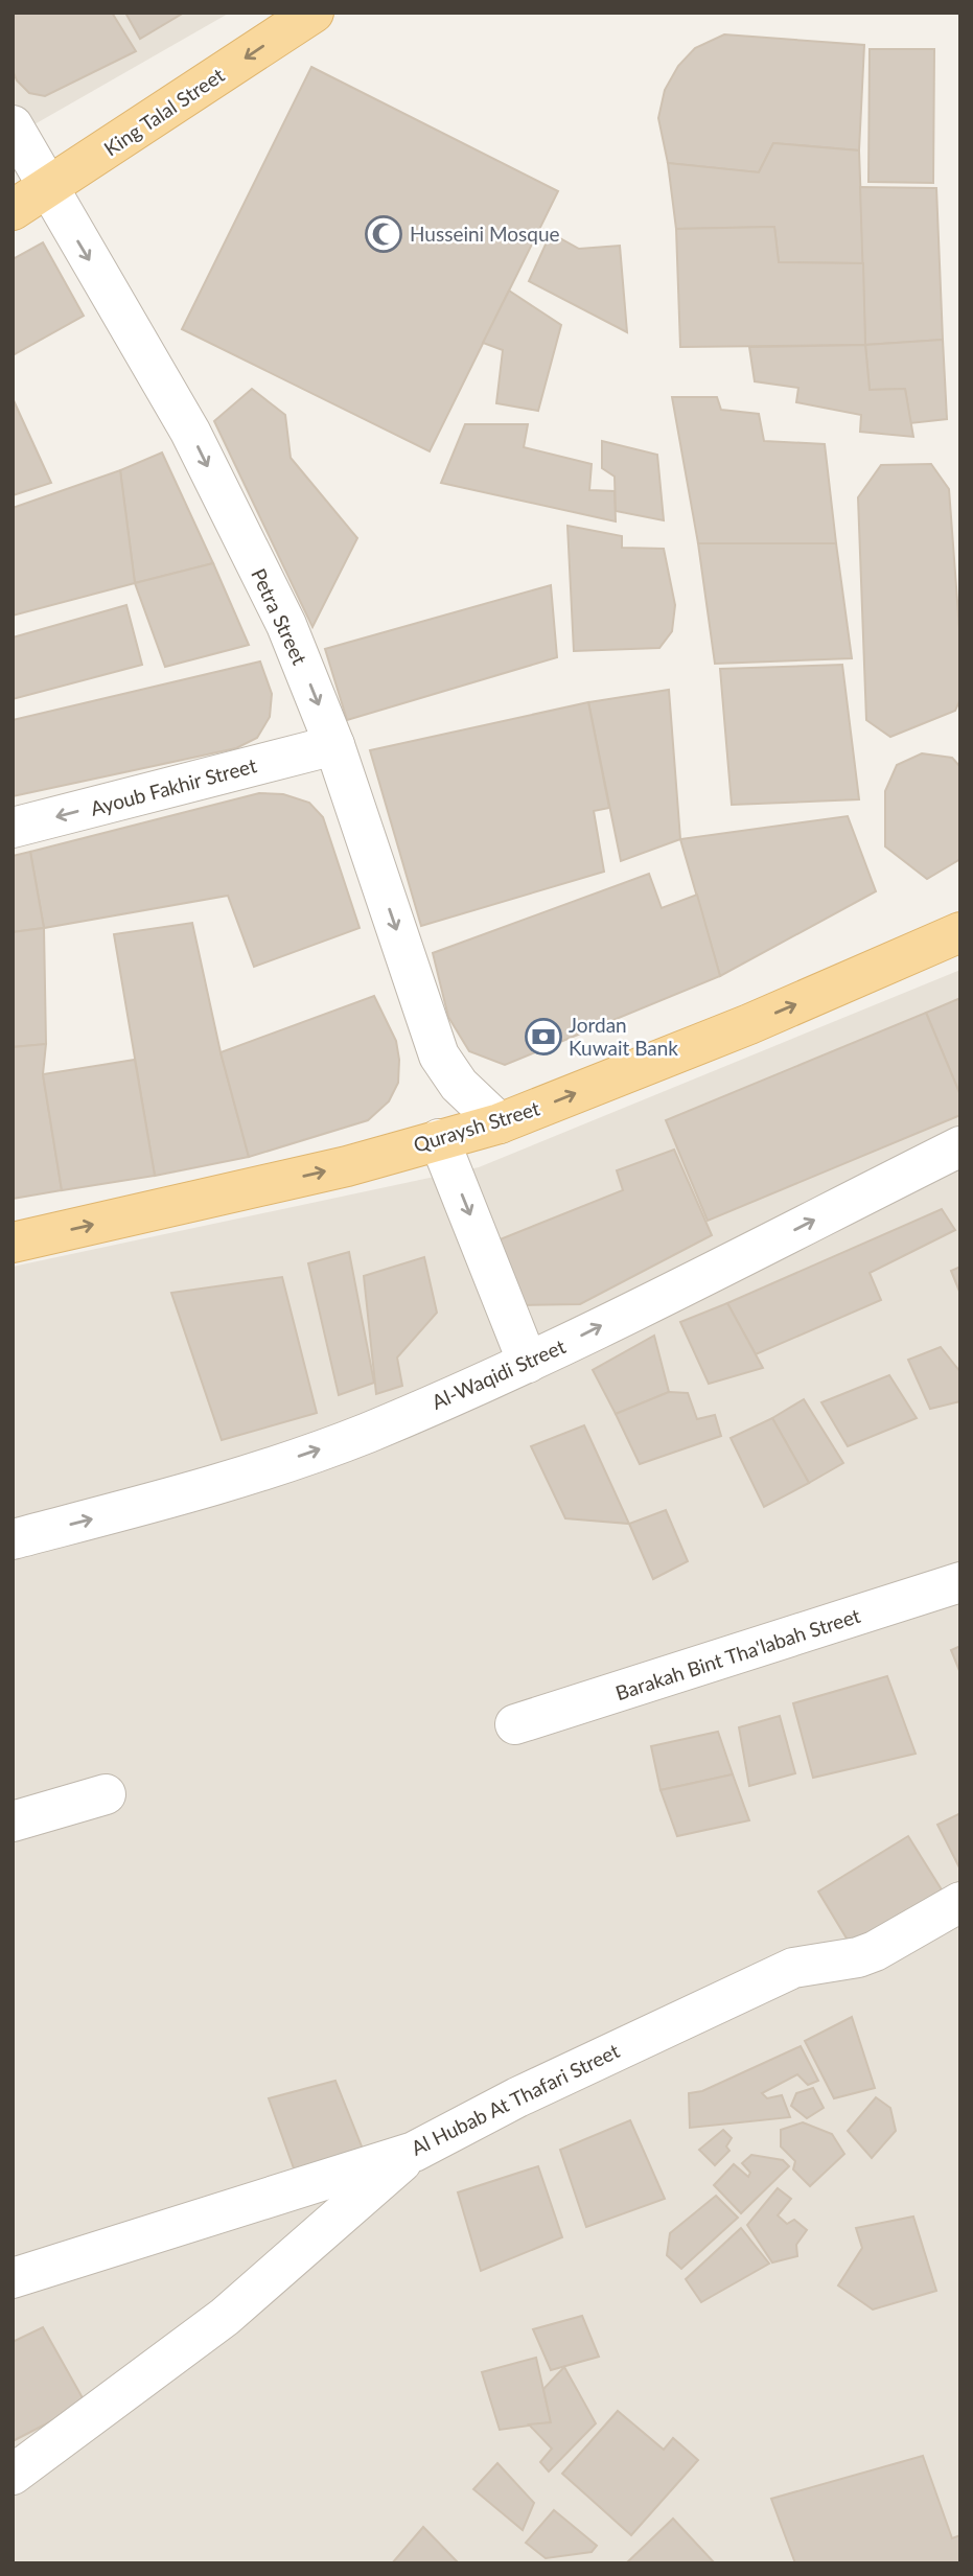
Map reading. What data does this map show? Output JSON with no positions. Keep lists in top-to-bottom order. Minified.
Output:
{"streets":{"main road":["King Talal Street","Quraysh Street"],"street":["Petra Street","Ayoub Fakhir Street","Al-Waqidi Street","Barakah Bint Tha'labah Street","Al Hubab At Thafari Street"]},"crossings":[["King Talal Street","Petra Street"],["Petra Street","Ayoub Fakhir Street"],["Petra Street","Quraysh Street"]],"one_way":["King Talal Street","Petra Street","Ayoub Fakhir Street","Quraysh Street","Al-Waqidi Street"],"places":{"mosque":["Husseini Mosque"],"bank":["Jordan Kuwait Bank"]}}
